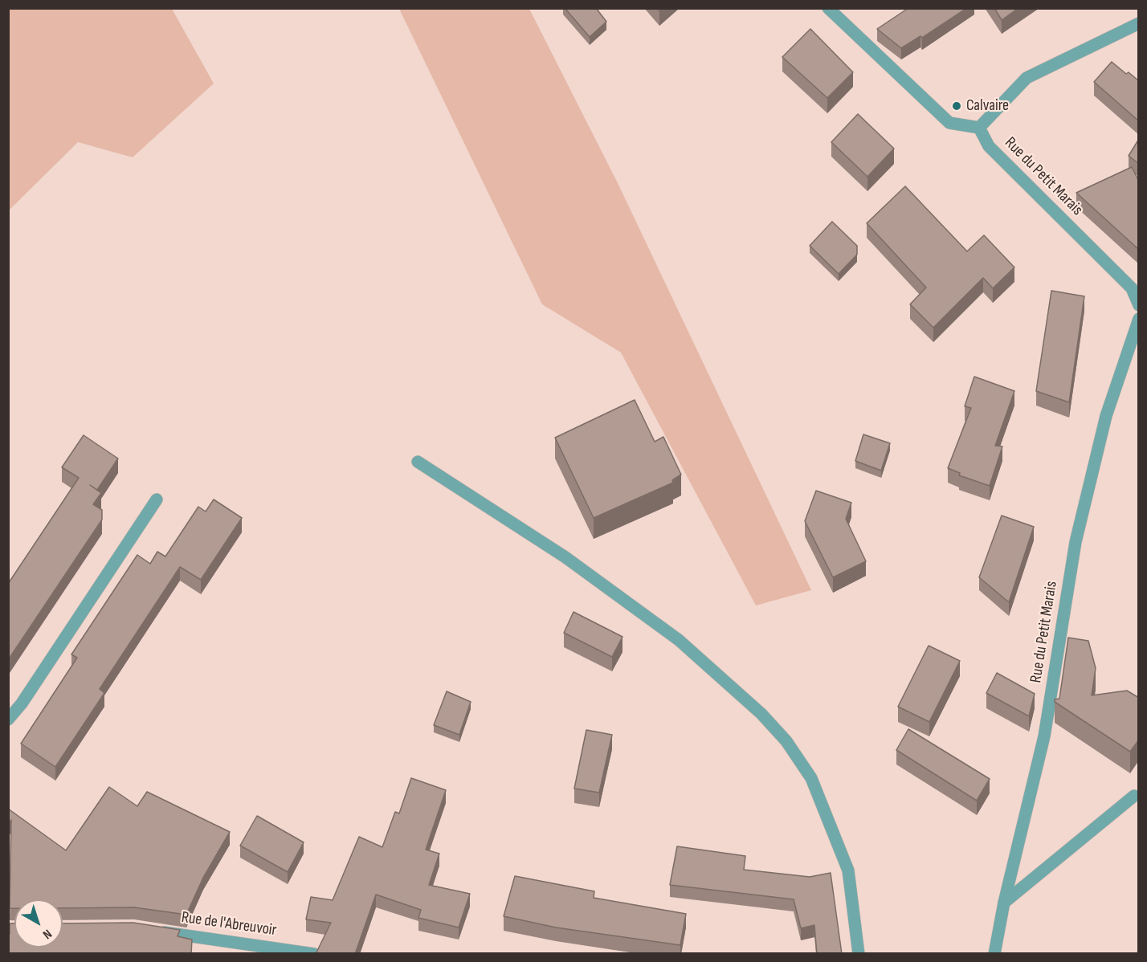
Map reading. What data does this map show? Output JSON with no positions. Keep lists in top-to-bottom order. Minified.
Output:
{"streets":{"street":["Rue du Petit Marais","Rue de l'Abreuvoir"]},"places":["Calvaire"],"north":"bottom right"}
